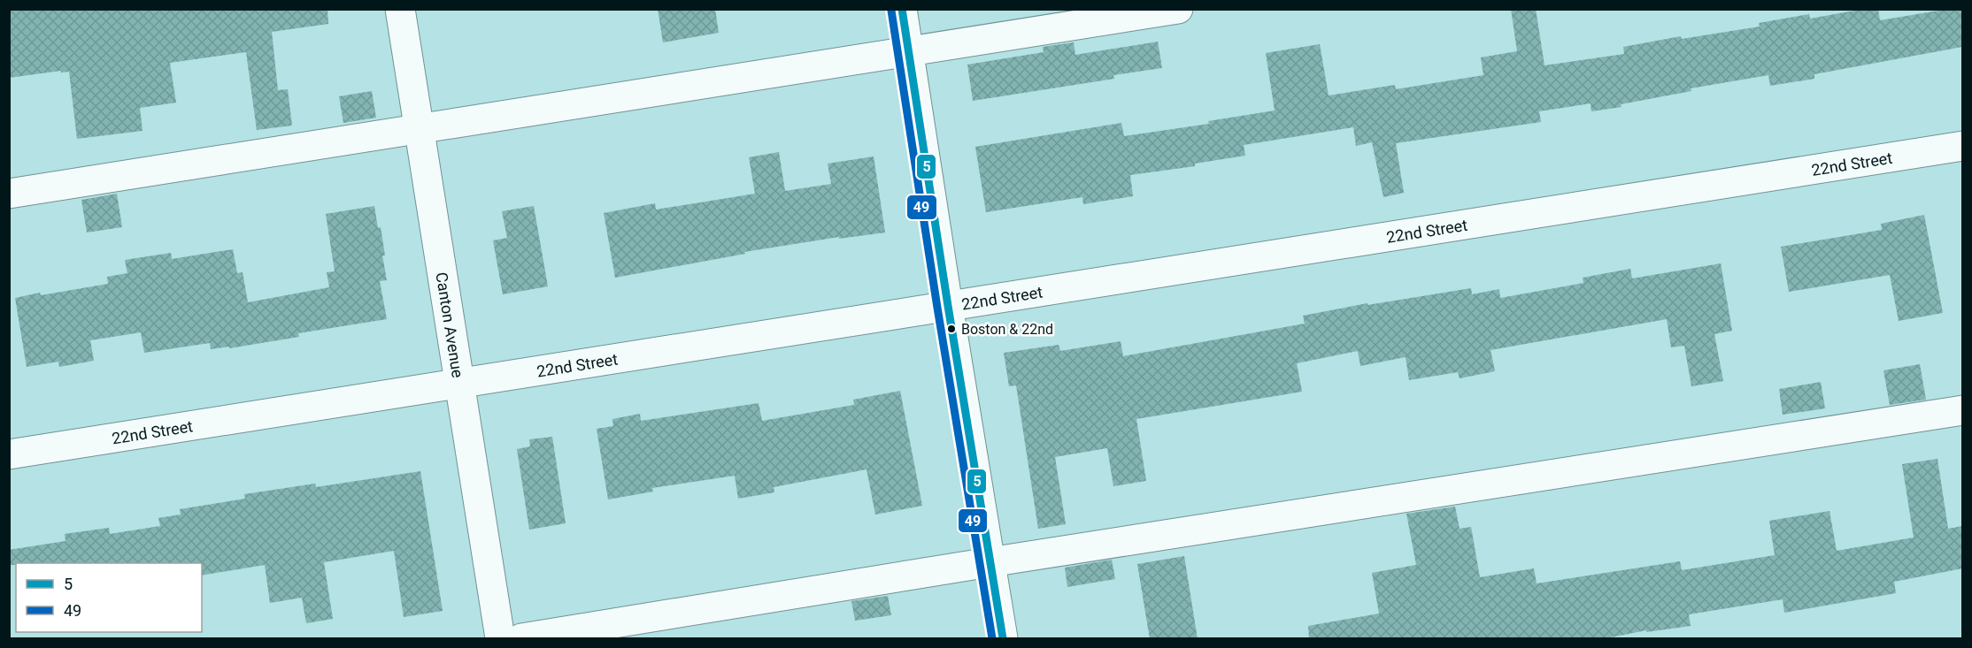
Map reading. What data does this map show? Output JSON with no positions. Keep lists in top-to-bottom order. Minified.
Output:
{"streets":{"street":["22nd Street","Canton Avenue"]},"crossings":[["22nd Street","Canton Avenue"]],"places":["Boston & 22nd"],"lines":["transit line 5","transit line 49"],"legend":["5","49"]}
